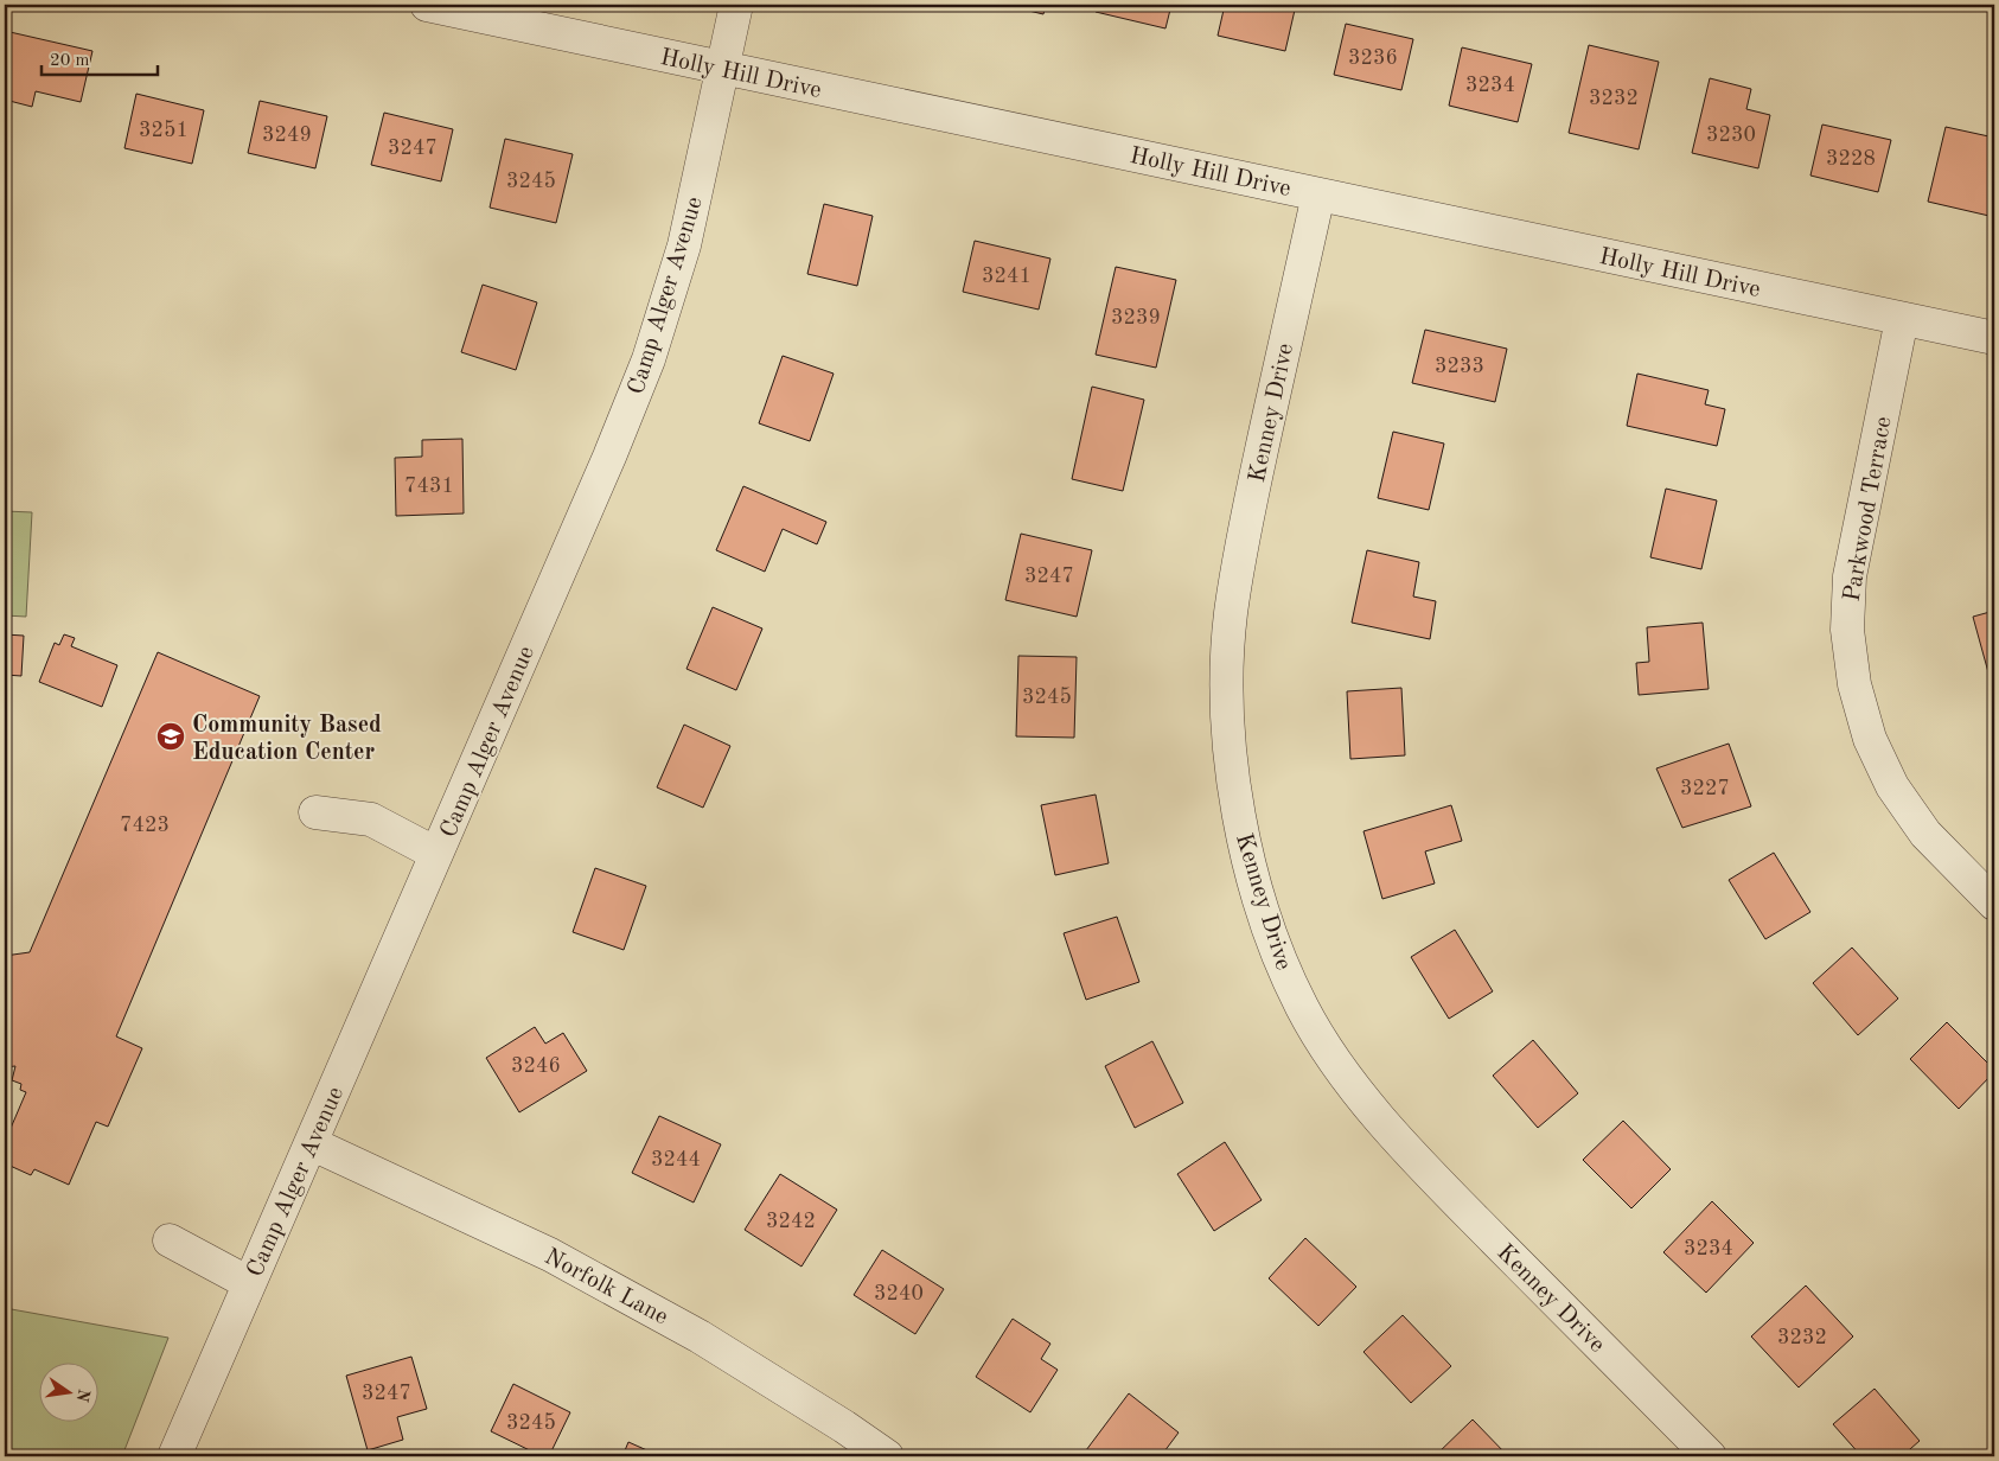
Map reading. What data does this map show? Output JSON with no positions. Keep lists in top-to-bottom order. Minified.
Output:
{"streets":{"street":["Holly Hill Drive","Camp Alger Avenue","Kenney Drive","Parkwood Terrace","Norfolk Lane"]},"crossings":[["Holly Hill Drive","Camp Alger Avenue"],["Holly Hill Drive","Kenney Drive"],["Holly Hill Drive","Parkwood Terrace"],["Camp Alger Avenue","Norfolk Lane"]],"places":{"school or university":["Community Based Education Center"]},"house_numbers":["3236","3234","3232","3251","3249","3230","3247","3228","3245","3241","3239","3233","7431","3247","3245","3227","7423","3246","3244","3242","3234","3240","3232","3247","3245"],"scale_bar":"20 m","north":"right"}
